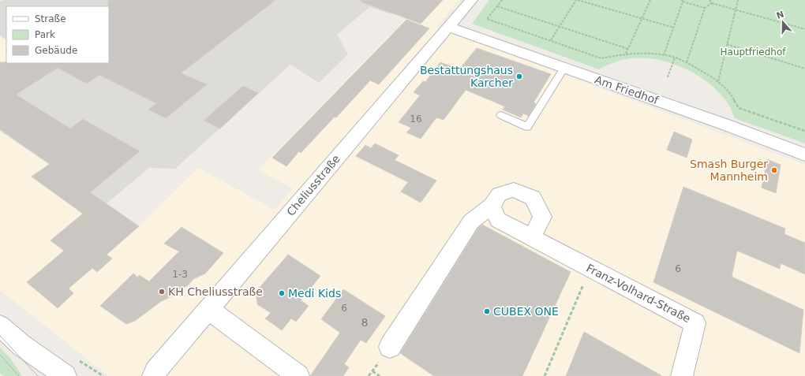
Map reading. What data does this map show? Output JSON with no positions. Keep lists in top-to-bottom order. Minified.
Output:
{"streets":{"street":["Am Friedhof","Cheliusstraße","Franz-Volhard-Straße"]},"crossings":[["Am Friedhof","Cheliusstraße"]],"parks":["Hauptfriedhof"],"places":["Bestattungshaus Karcher","Smash Burger Mannheim","KH Cheliusstraße","Medi Kids","CUBEX ONE"],"house_numbers":["16","6","1-3","6","8"],"legend":["Straße","Park","Gebäude"],"north":"top"}
